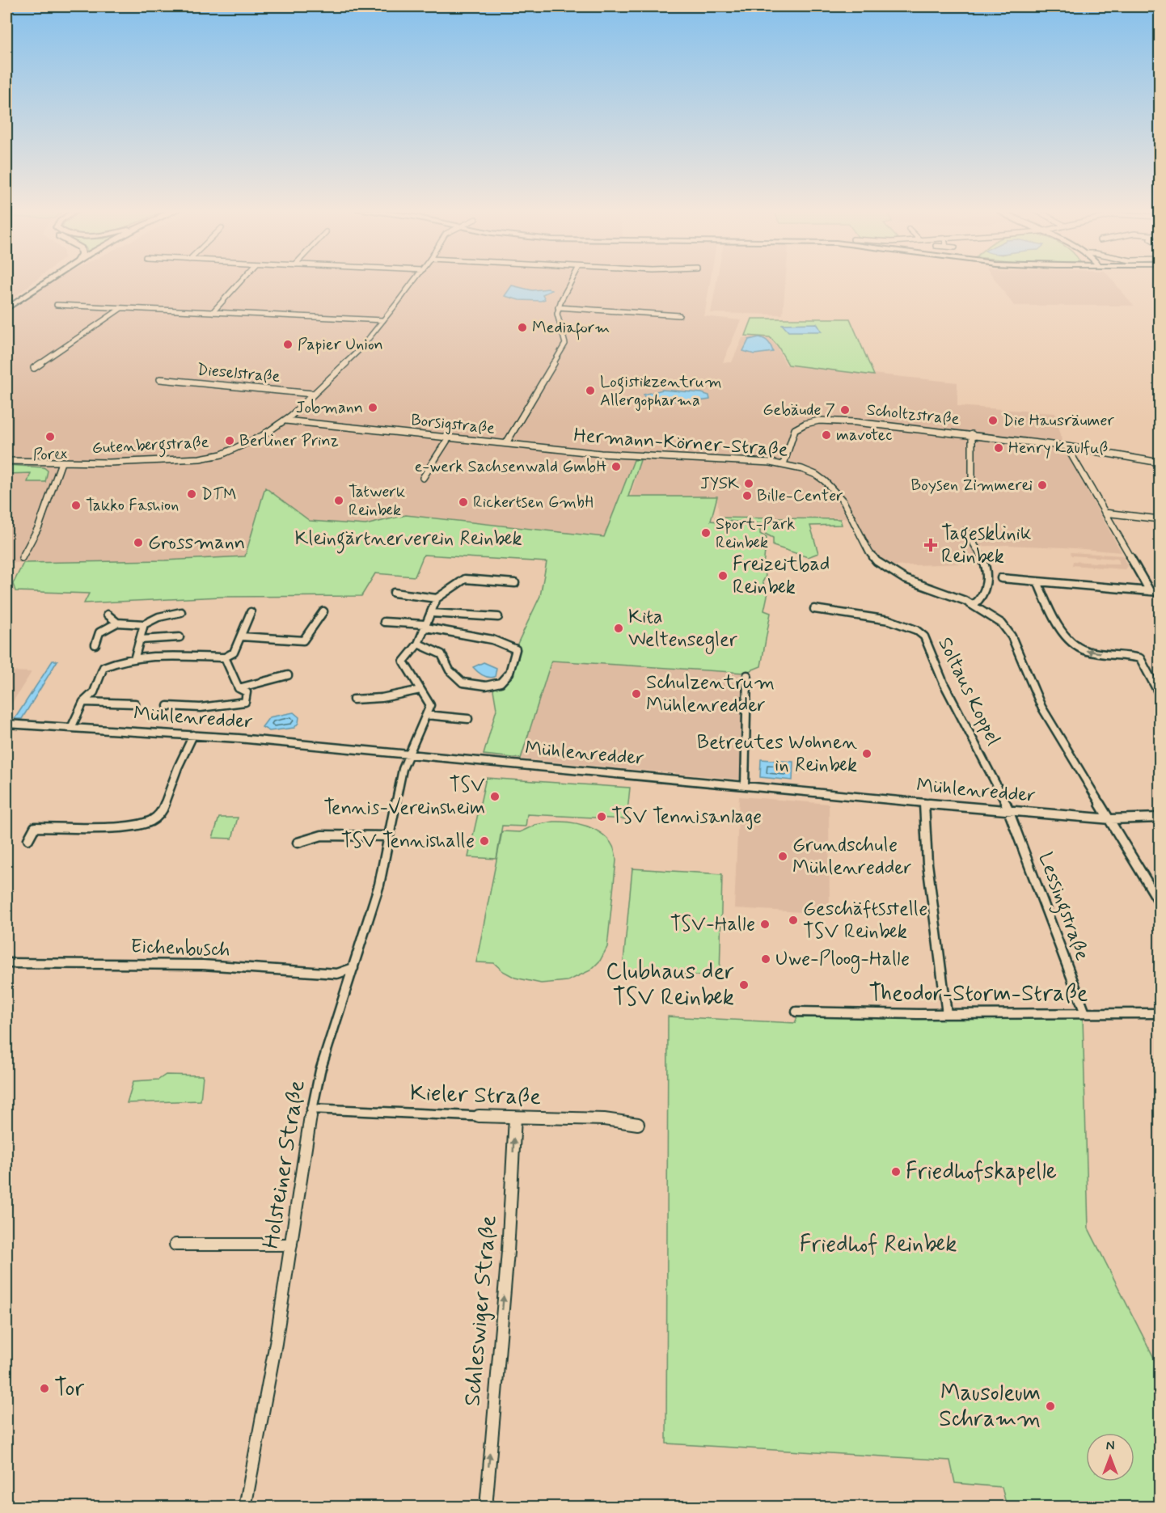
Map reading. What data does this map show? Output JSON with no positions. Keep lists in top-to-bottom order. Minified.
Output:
{"streets":{"street":["Dieselstraße","Scholtzstraße","Borsigstraße","Hermann-Körner-Straße","Gutenbergstraße","Soltaus Koppel","Mühlenredder","Lessingstraße","Eichenbusch","Theodor-Storm-Straße","Kieler Straße","Holsteiner Straße","Schleswiger Straße"]},"crossings":[["Dieselstraße","Gutenbergstraße"],["Scholtzstraße","Hermann-Körner-Straße"],["Borsigstraße","Hermann-Körner-Straße"],["Borsigstraße","Gutenbergstraße"],["Hermann-Körner-Straße","Mühlenredder"],["Soltaus Koppel","Mühlenredder"],["Soltaus Koppel","Lessingstraße"],["Mühlenredder","Lessingstraße"],["Mühlenredder","Holsteiner Straße"],["Lessingstraße","Theodor-Storm-Straße"],["Eichenbusch","Holsteiner Straße"],["Kieler Straße","Holsteiner Straße"],["Kieler Straße","Schleswiger Straße"]],"one_way":["Schleswiger Straße"],"parks":["Kleingärtnerverein Reinbek","Friedhof Reinbek"],"places":{"other":["Mediaform","Papier Union","Logistikzentrum Allergopharma","Jobmann","Gebäude 7","Die Hausräumer","mavotec","Porex","Berliner Prinz","Henry Kaulfuß","e-werk Sachsenwald GmbH","JYSK","Boysen Zimmerei","DTM","Bille-Center","Tatwerk Reinbek","Rickertsen GmbH","Takko Fashion","Sport-Park Reinbek","Grossmann","Freizeitbad Reinbek","Kita Weltensegler","Schulzentrum Mühlenredder","Betreutes Wohnen in Reinbek","TSV Tennis-Vereinsheim","TSV Tennisanlage","TSV Tennishalle","Grundschule Mühlenredder","Geschäftsstelle TSV Reinbek","TSV-Halle","Uwe-Ploog-Halle","Clubhaus der TSV Reinbek","Friedhofskapelle","Tor","Mausoleum Schramm"],"health":["Tagesklinik Reinbek"]},"north":"top"}
